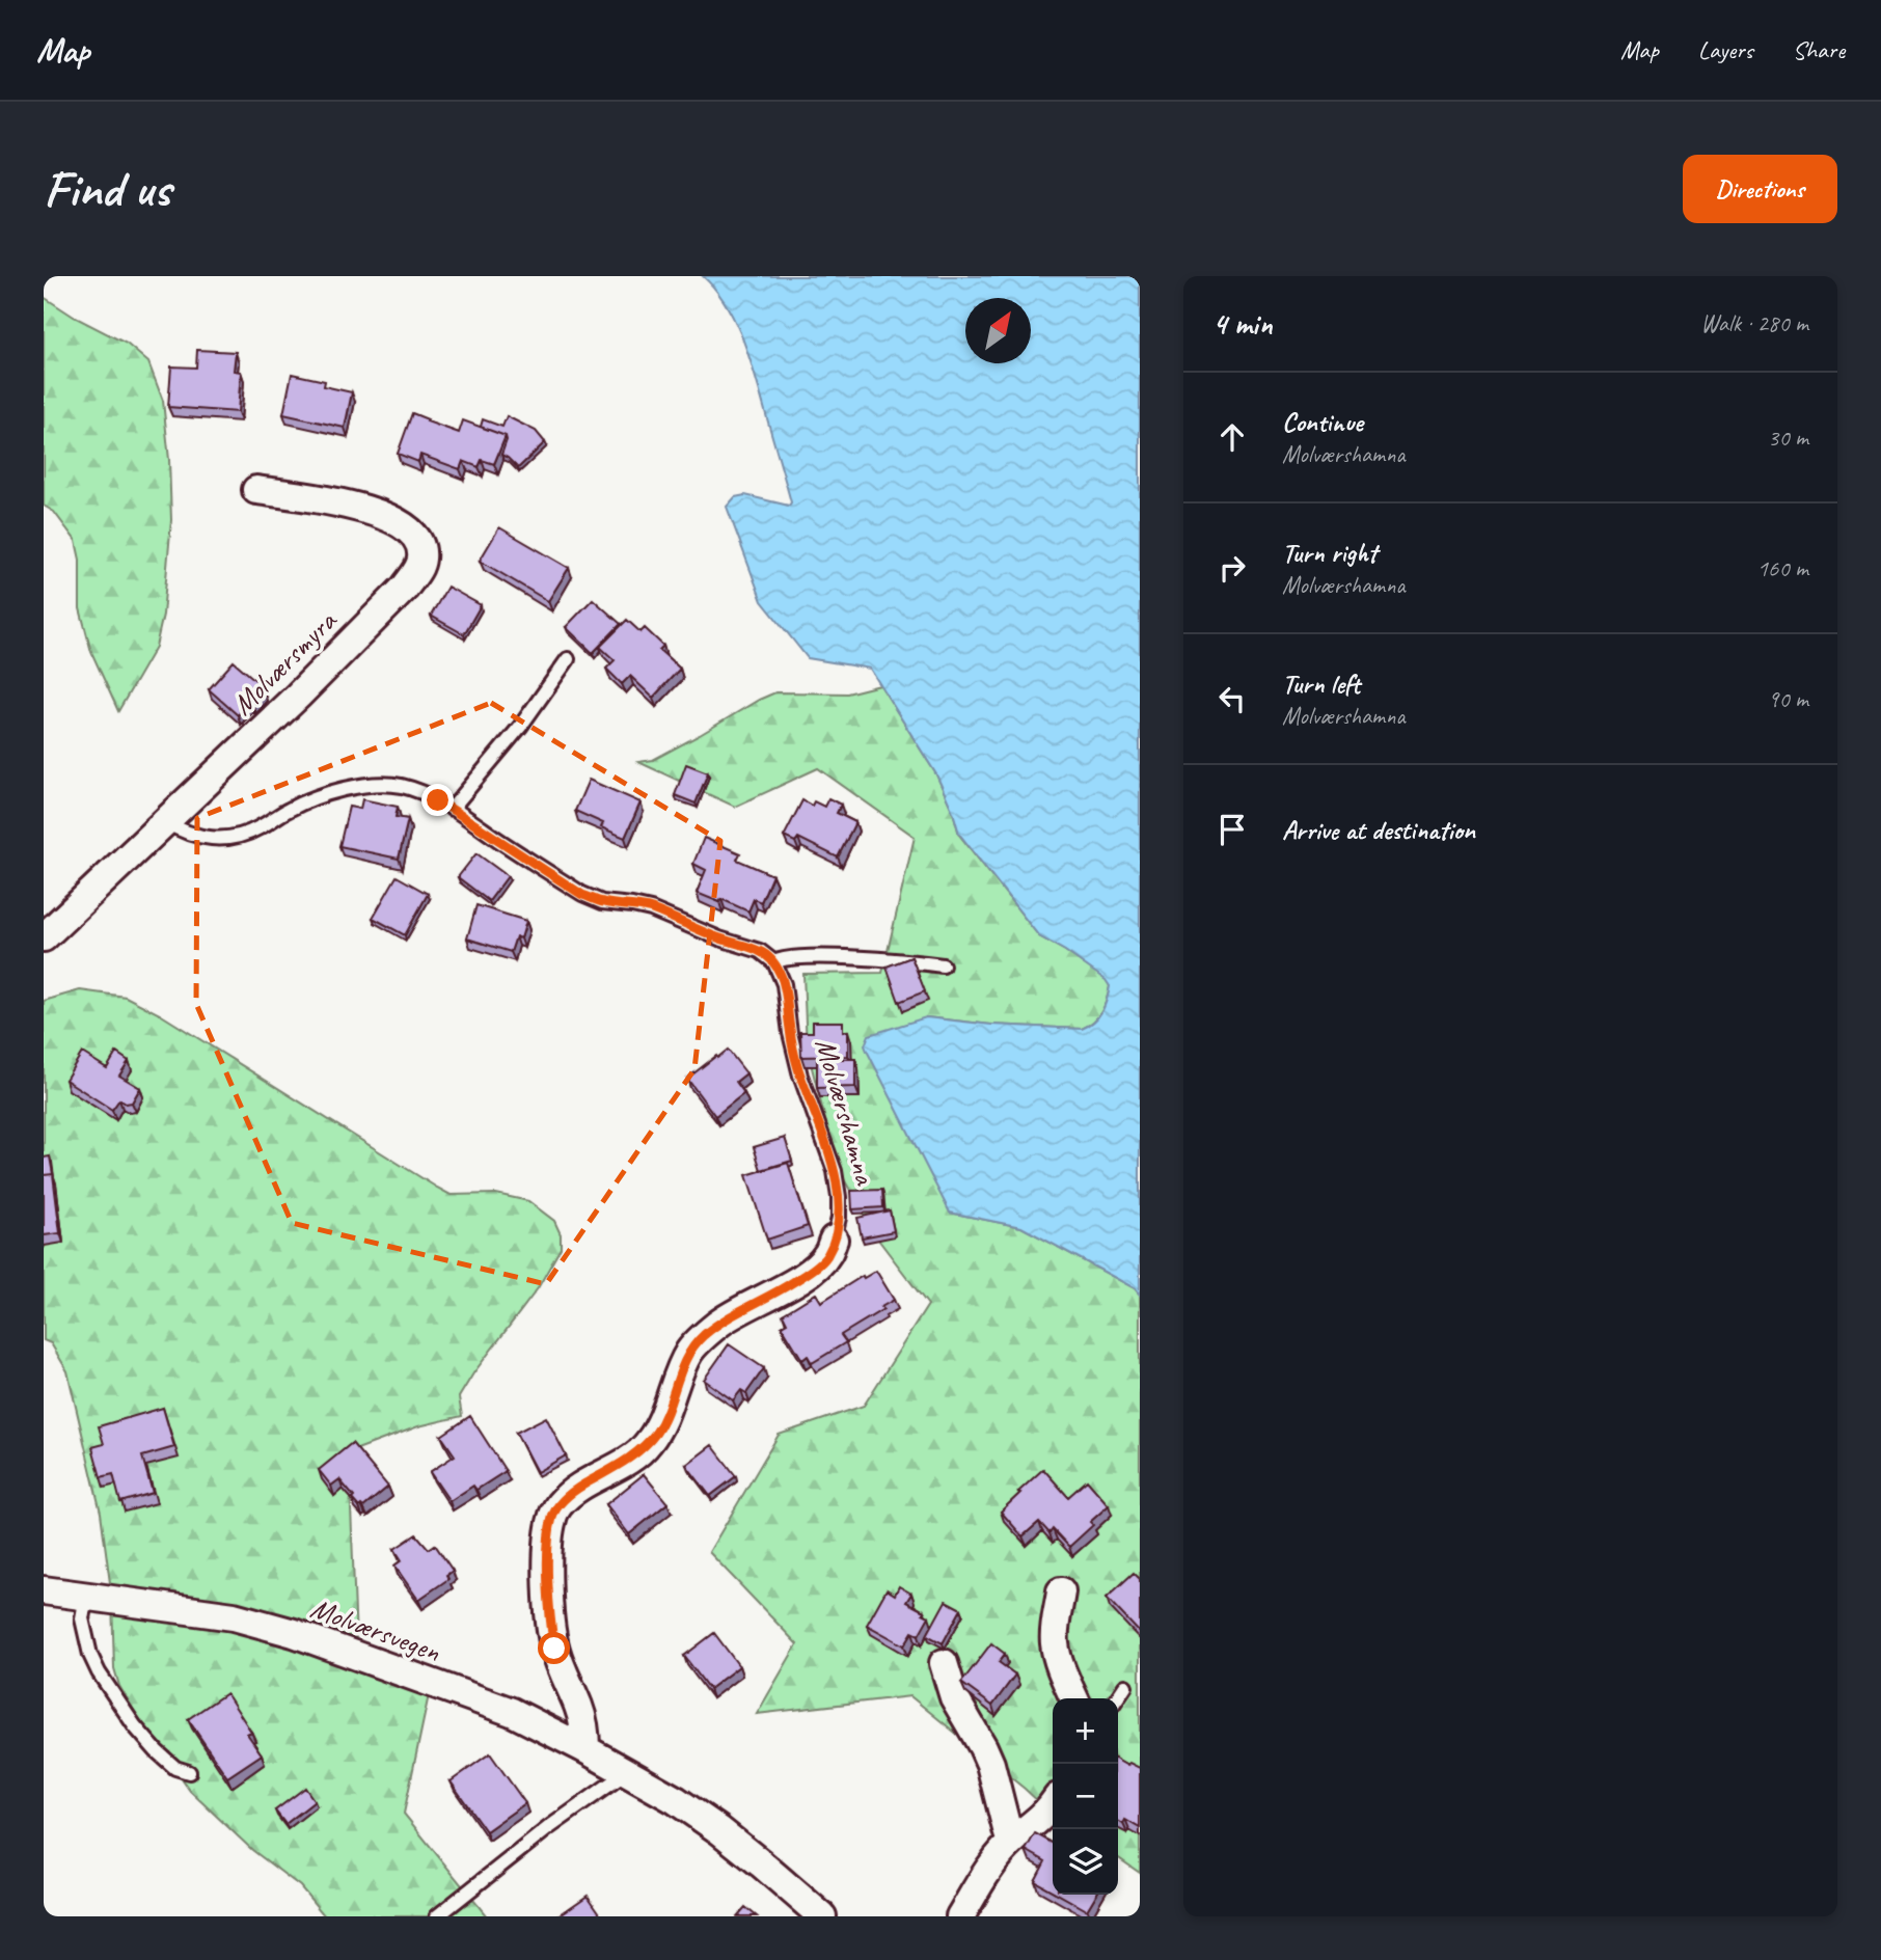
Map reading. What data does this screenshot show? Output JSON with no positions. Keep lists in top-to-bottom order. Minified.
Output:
{"streets":{"street":["Molværsmyra","Molværshamna","Molværsvegen"]},"crossings":[["Molværshamna","Molværsvegen"]],"north":"top right","page":{"header":"Map","nav":["Map","Layers","Share"],"buttons":"Directions","title":"Find us","heading":["4 min","Walk · 280 m"],"list":[["Continue","Molværshamna","30 m"],["Turn right","Molværshamna","160 m"],["Turn left","Molværshamna","90 m"],"Arrive at destination"],"map_buttons":["+","−"]}}
